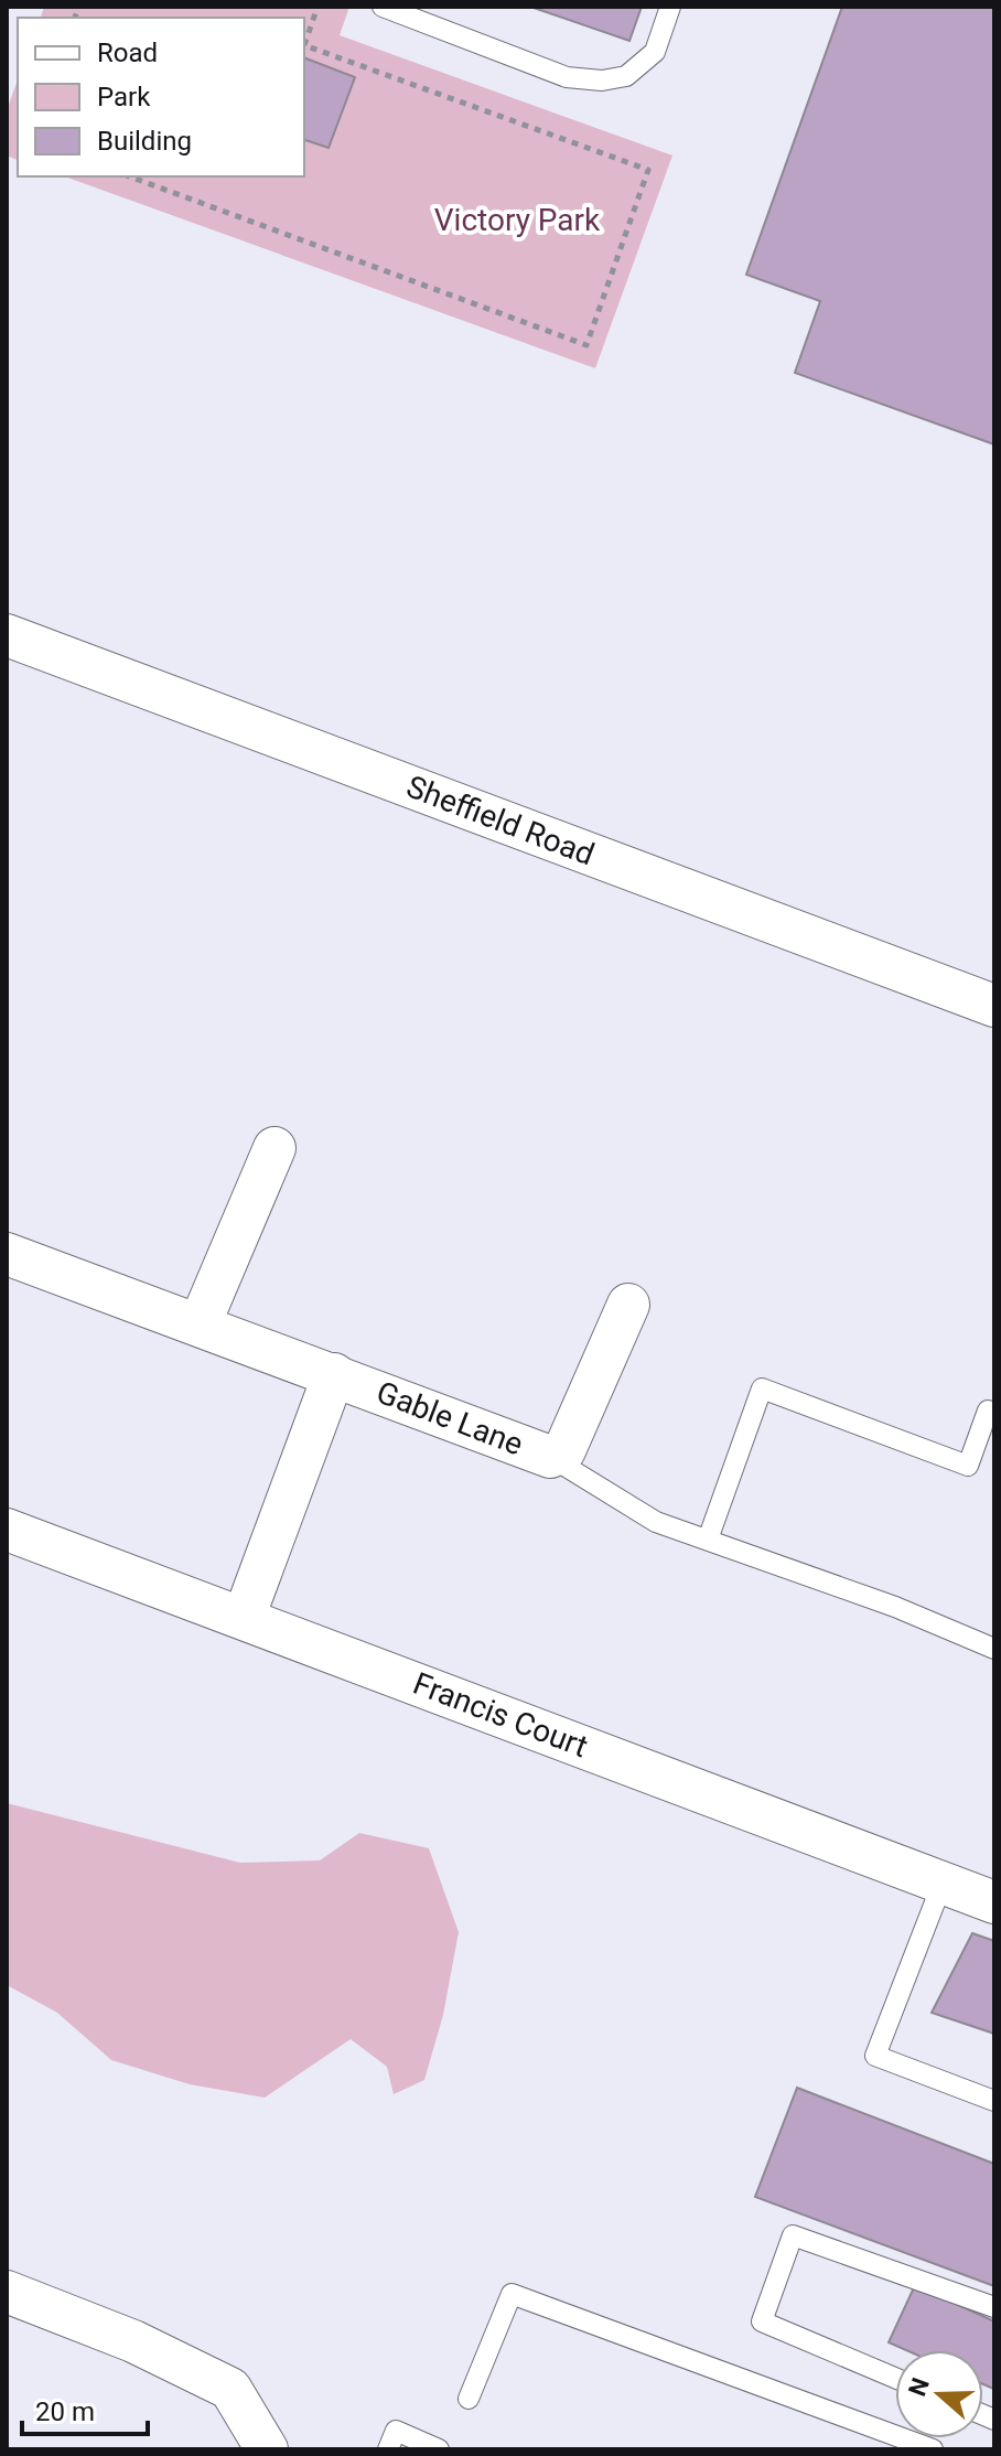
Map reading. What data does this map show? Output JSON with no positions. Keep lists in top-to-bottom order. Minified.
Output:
{"streets":{"street":["Sheffield Road","Gable Lane","Francis Court"]},"parks":["Victory Park"],"legend":["Road","Park","Building"],"scale_bar":"20 m","north":"left"}
